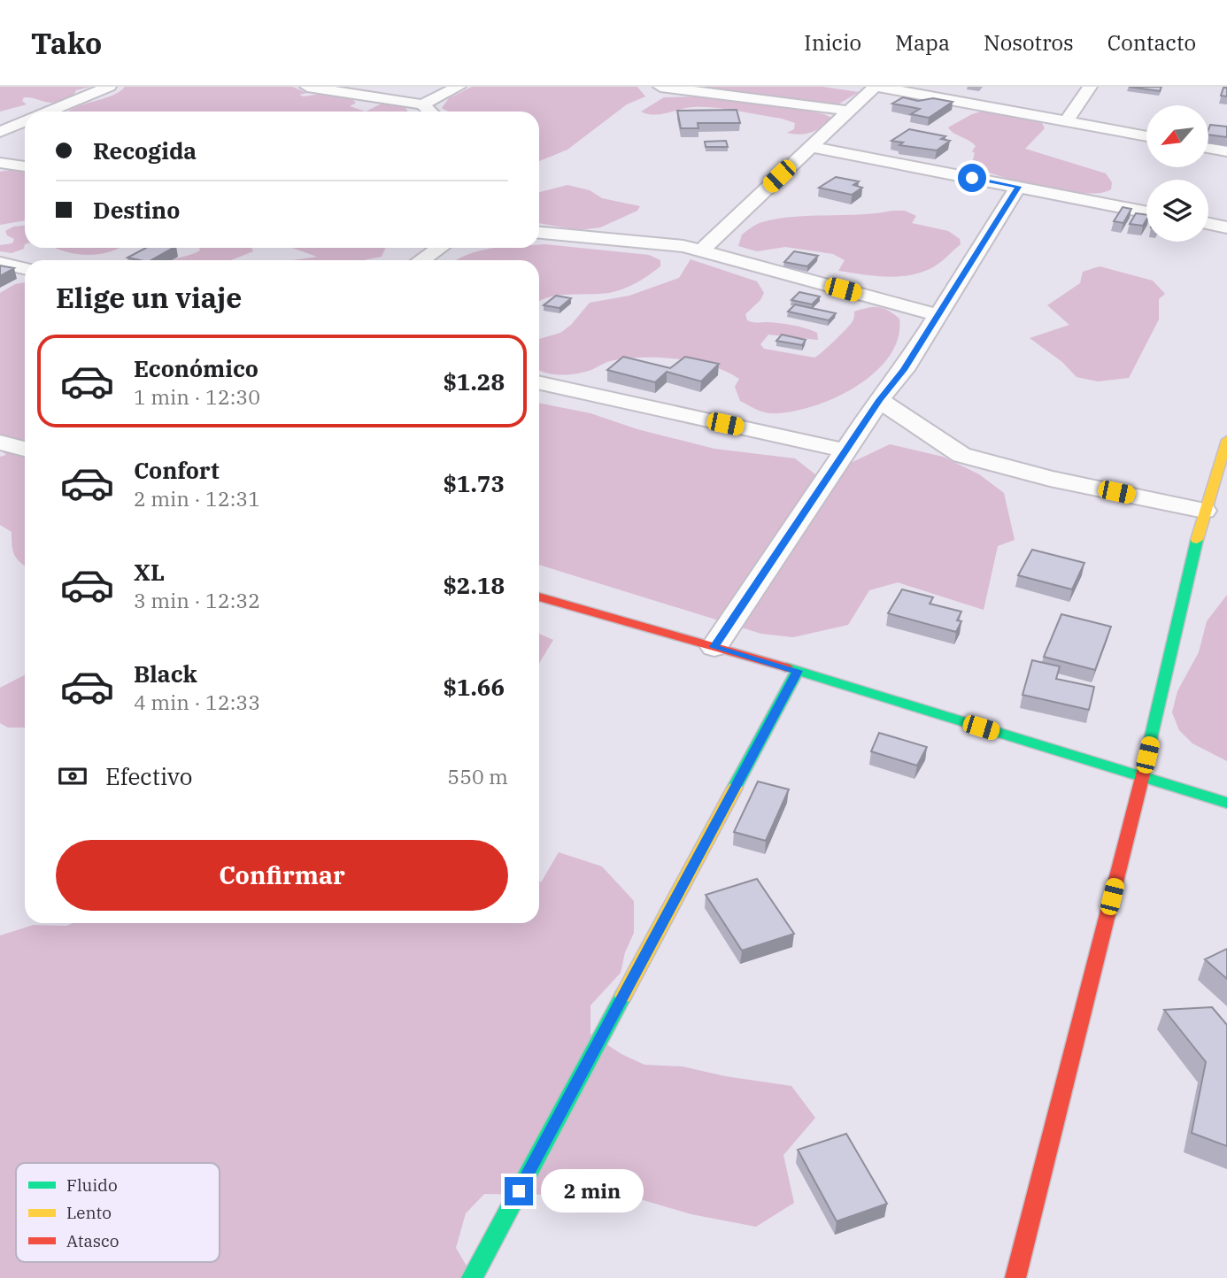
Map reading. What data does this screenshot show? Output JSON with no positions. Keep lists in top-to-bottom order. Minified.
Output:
{"legend":["Fluido","Lento","Atasco"],"north":"bottom left","page":{"header":"Tako","nav":["Inicio","Mapa","Nosotros","Contacto"],"banner":["Recogida","Destino"],"heading":"Elige un viaje","list":[{"name":"Económico","note":"1 min · 12:30","value":"$1.28"},{"name":"Confort","note":"2 min · 12:31","value":"$1.73"},{"name":"XL","note":"3 min · 12:32","value":"$2.18"},{"name":"Black","note":"4 min · 12:33","value":"$1.66"}],"pay":["Efectivo","550 m"],"buttons":"Confirmar","bubble":"2 min"}}
